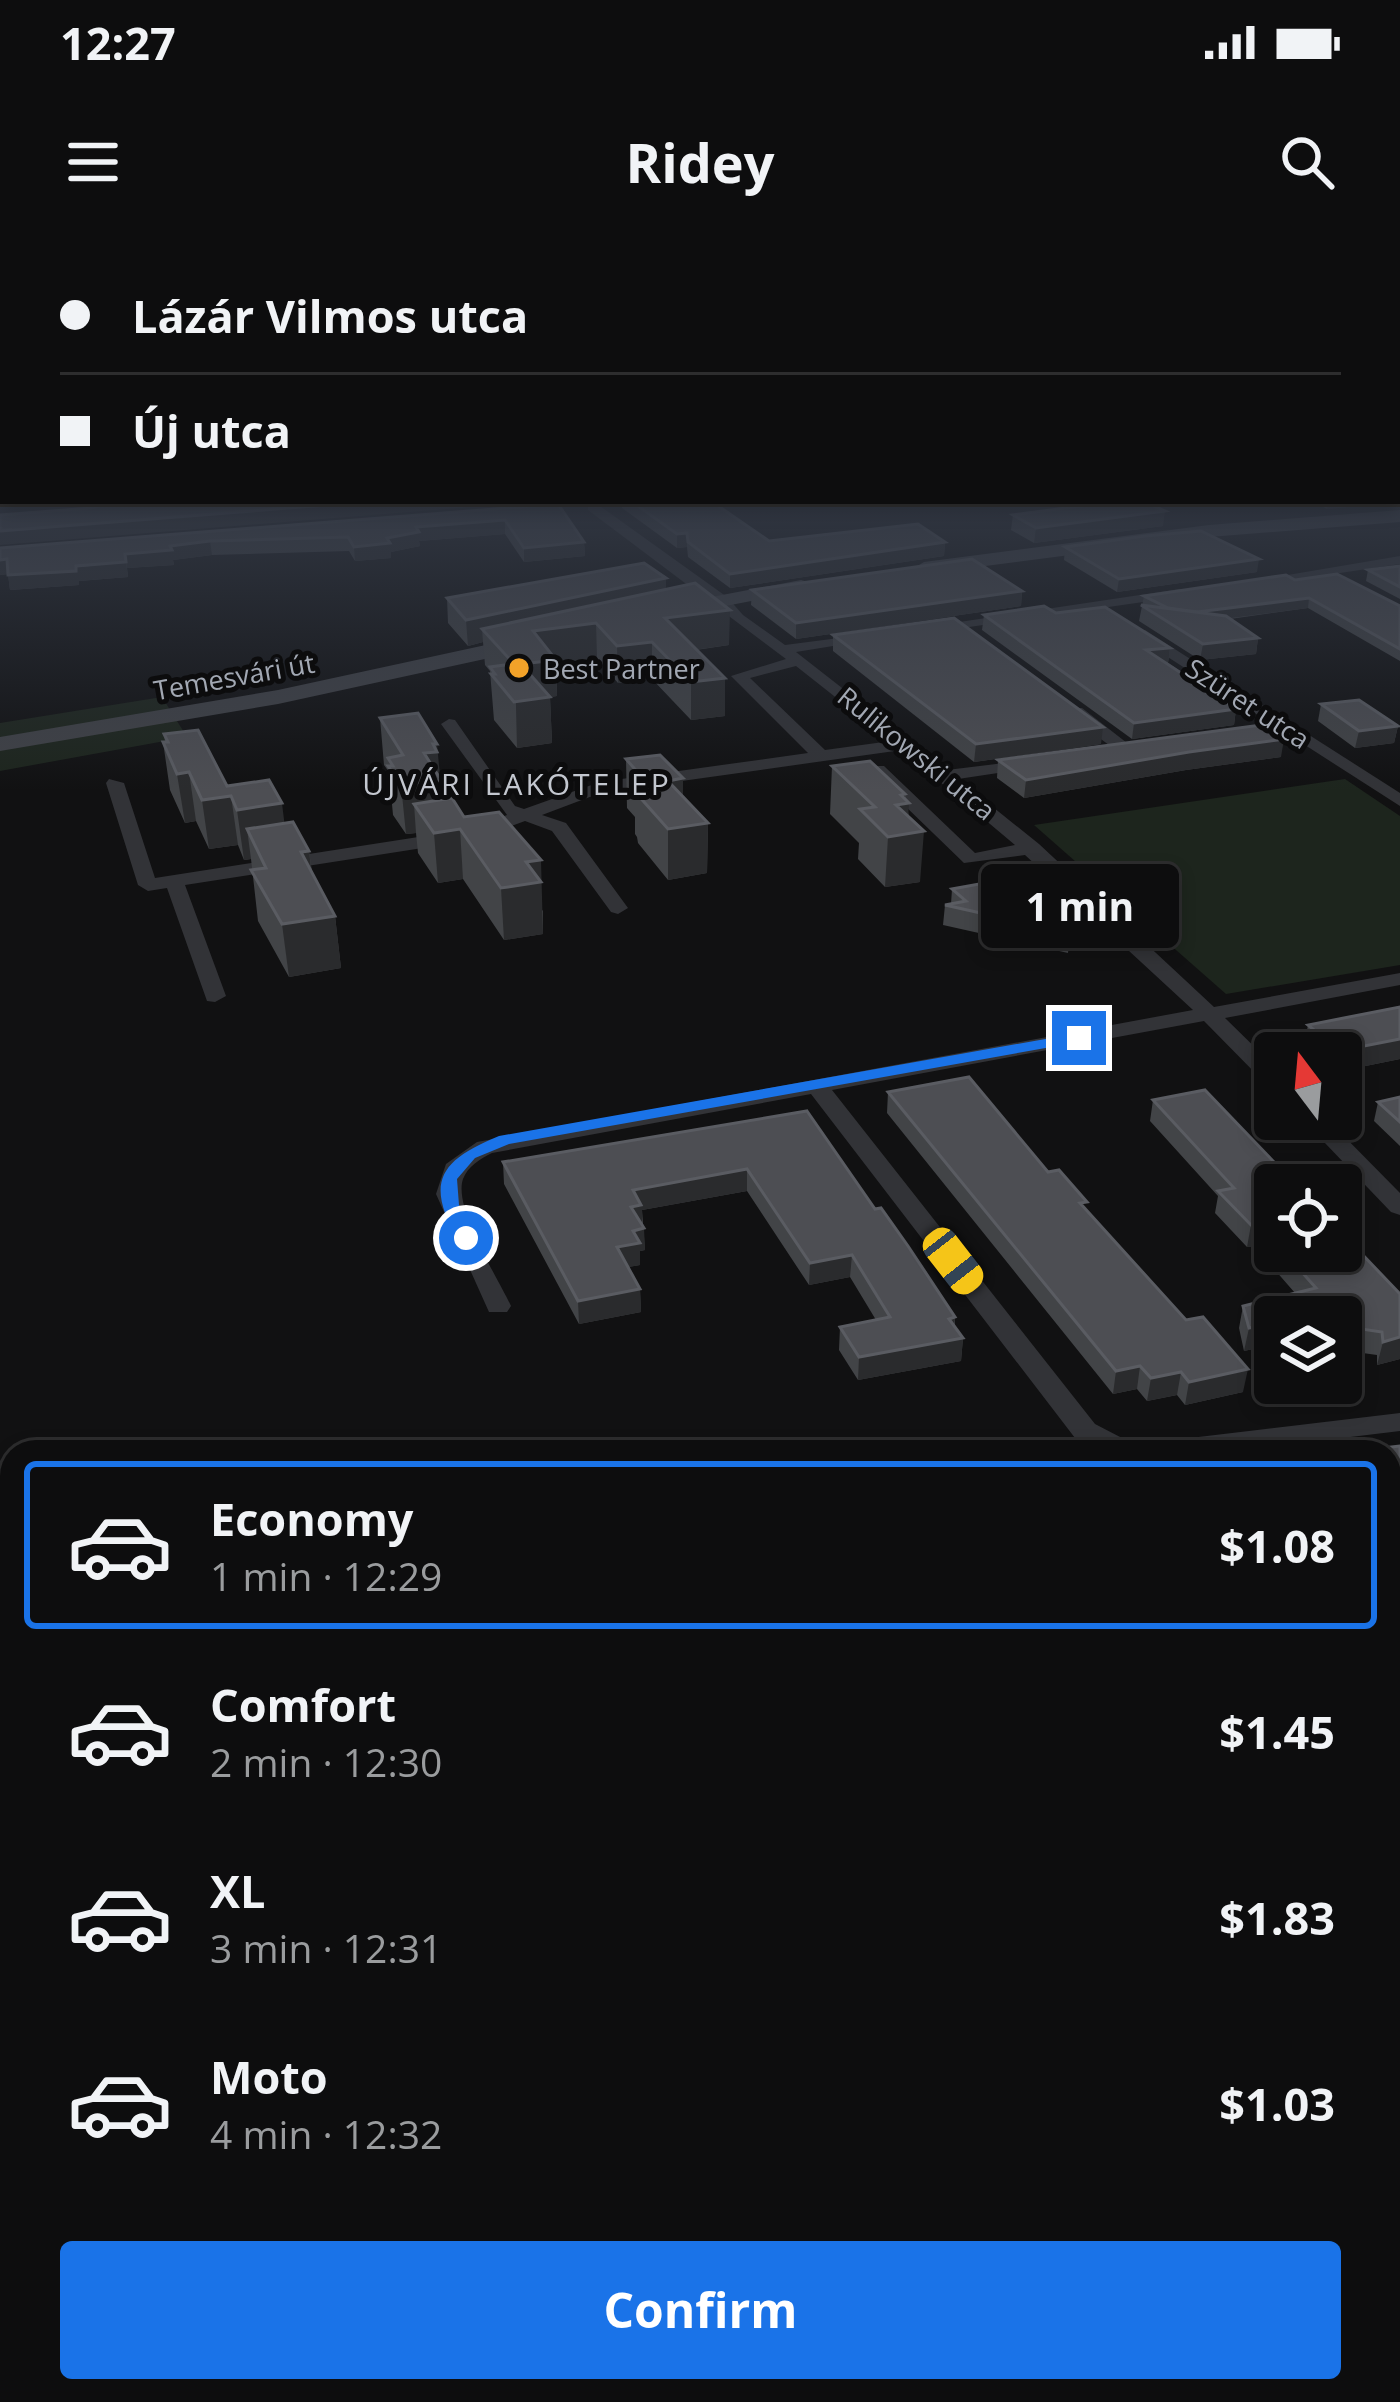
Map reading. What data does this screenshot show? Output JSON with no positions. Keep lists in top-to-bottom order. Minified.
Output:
{"streets":{"street":["Temesvári út","Szüret utca","Rulikowski utca"]},"districts":["ÚJVÁRI LAKÓTELEP"],"places":["Best Partner"],"north":"top","page":{"status":"12:27","header":"Ridey","banner":["Lázár Vilmos utca","Új utca"],"bubble":"1 min","list":[{"name":"Economy","note":"1 min · 12:29","value":"$1.08"},{"name":"Comfort","note":"2 min · 12:30","value":"$1.45"},{"name":"XL","note":"3 min · 12:31","value":"$1.83"},{"name":"Moto","note":"4 min · 12:32","value":"$1.03"}],"buttons":"Confirm"}}
